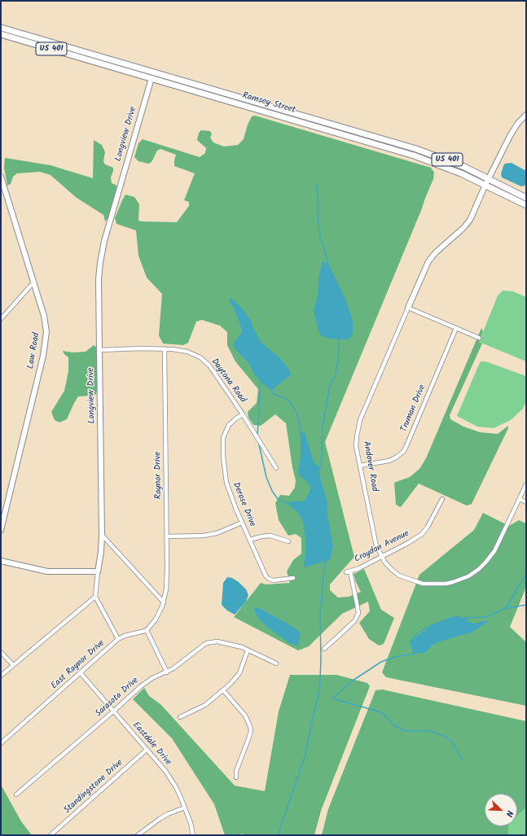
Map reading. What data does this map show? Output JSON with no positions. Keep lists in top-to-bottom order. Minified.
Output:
{"streets":{"main road":["US 401","Ramsey Street"],"street":["Longview Drive","Law Road","Daytona Road","Truman Drive","Andover Road","Raynor Drive","Derose Drive","Croydon Avenue","East Raynor Drive","Sarasota Drive","Eastdale Drive","Standingstone Drive"]},"crossings":[["Ramsey Street","Longview Drive"],["Ramsey Street","Andover Road"],["Longview Drive","Daytona Road"],["Daytona Road","Raynor Drive"],["Daytona Road","Derose Drive"],["Truman Drive","Andover Road"],["Andover Road","Croydon Avenue"],["East Raynor Drive","Eastdale Drive"],["Sarasota Drive","Eastdale Drive"],["Eastdale Drive","Standingstone Drive"]],"north":"bottom right"}
